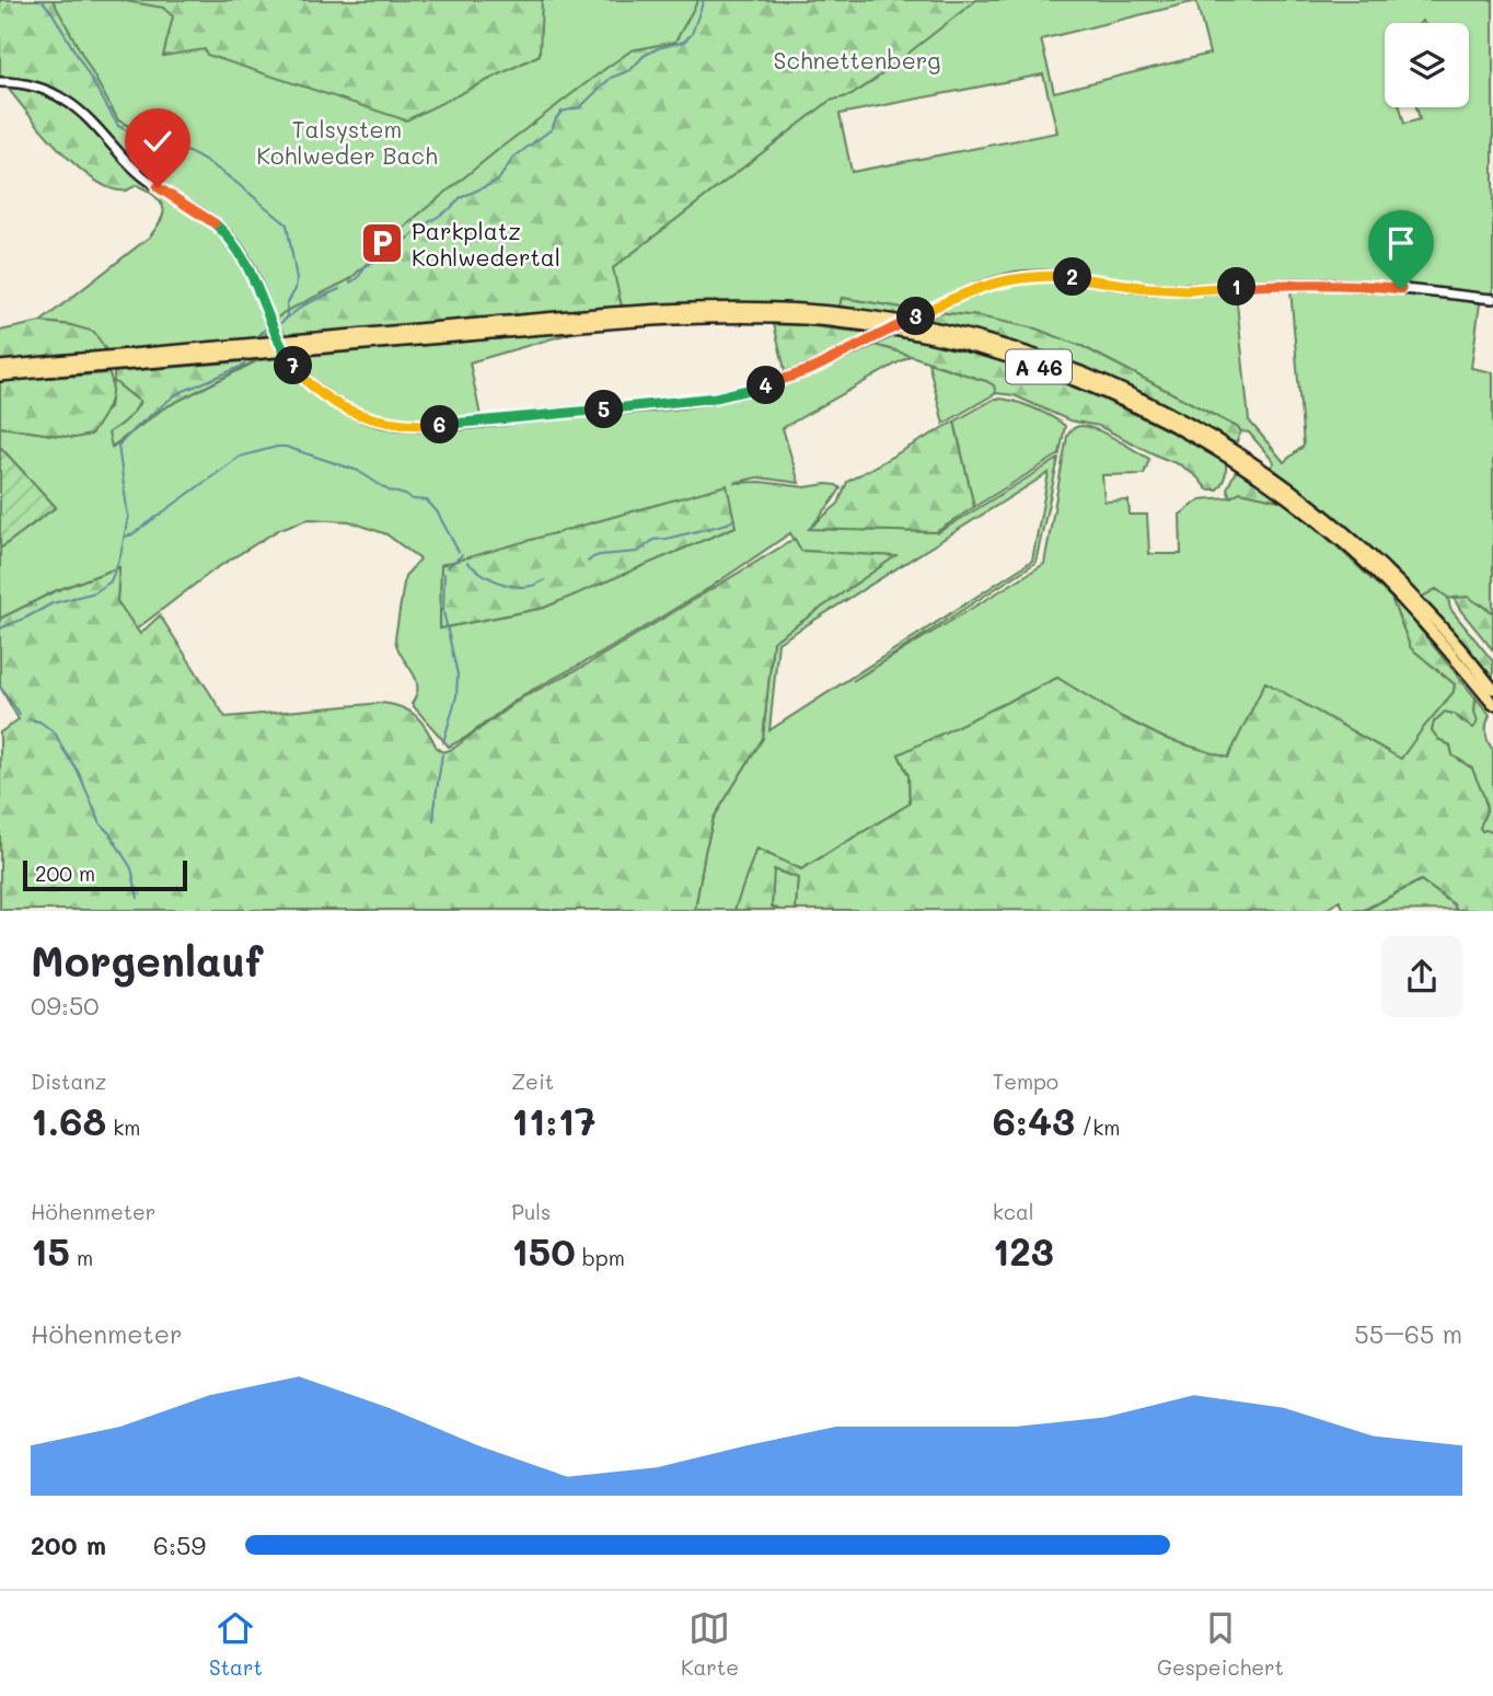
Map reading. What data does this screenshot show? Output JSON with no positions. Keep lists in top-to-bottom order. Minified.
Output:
{"streets":{"highway":["A 46"]},"parks":["Schnettenberg","Talsystem Kohlweder Bach"],"places":{"parking":["Parkplatz Kohlwedertal"]},"scale_bar":"200 m","page":{"pins":["2","1","3","7","4","5","6"],"scale":"200 m","heading":["Morgenlauf","09:50"],"stats":[["Distanz","1.68 km"],["Zeit","11:17"],["Tempo","6:43 /km"],["Höhenmeter","15 m"],["Puls","150 bpm"],["kcal","123"]],"chart":["Höhenmeter","55–65 m"],"list":[{"name":"200 m","note":"6:59"}],"tabs":["Start","Karte","Gespeichert"]}}
